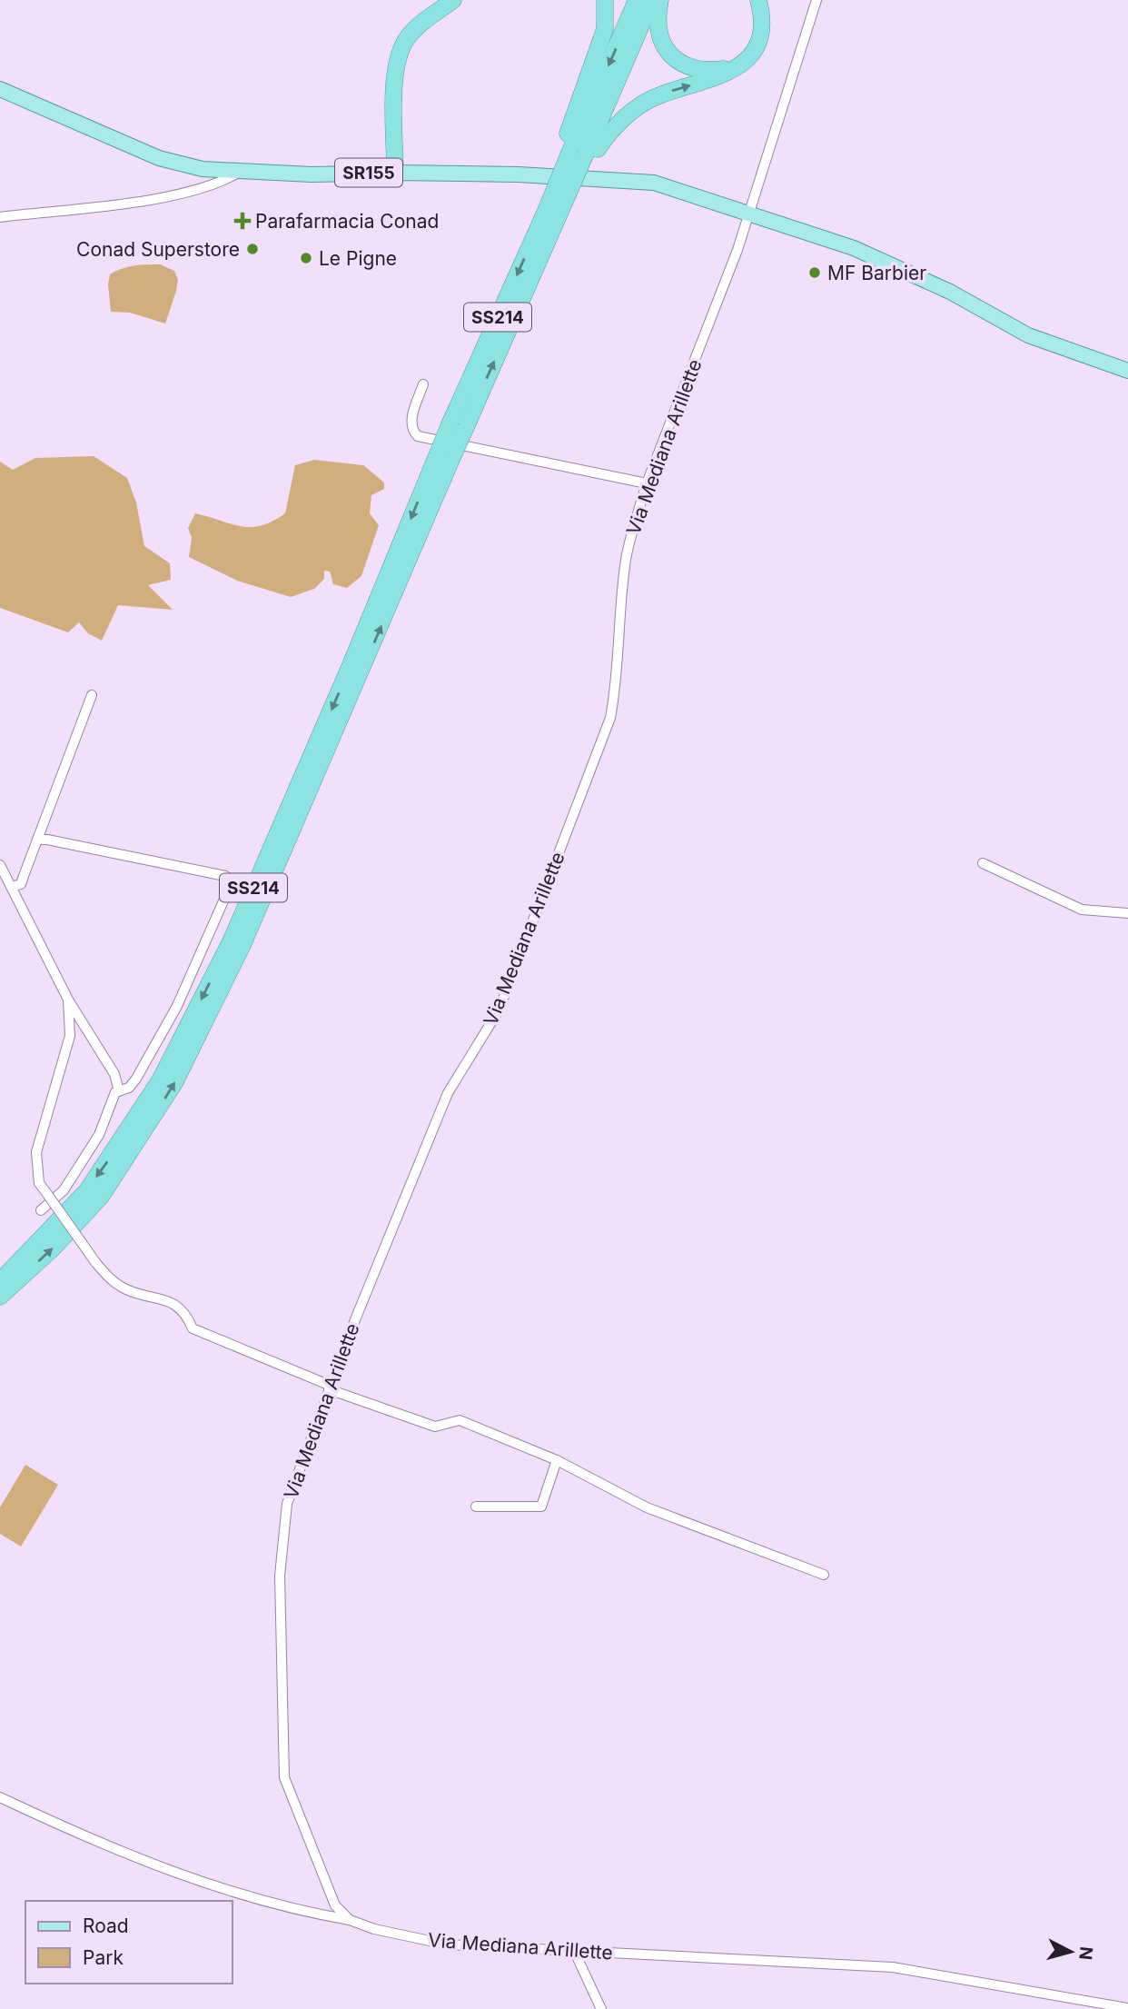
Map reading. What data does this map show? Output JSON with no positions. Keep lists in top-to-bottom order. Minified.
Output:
{"streets":{"highway":["SS214"],"main road":["SR155"],"street":["Via Mediana Arillette"]},"crossings":[["SR155","Via Mediana Arillette"]],"places":{"health":["Parafarmacia Conad"],"other":["Conad Superstore","Le Pigne","MF Barbier"]},"legend":["Road","Park"],"north":"right"}
